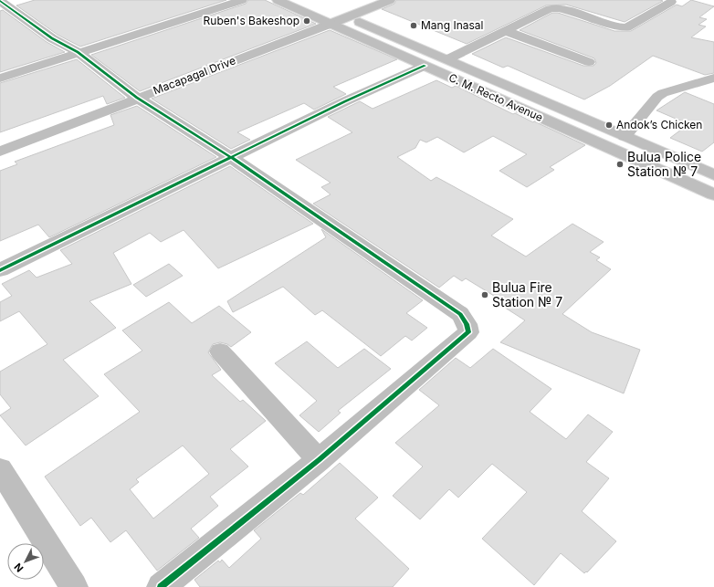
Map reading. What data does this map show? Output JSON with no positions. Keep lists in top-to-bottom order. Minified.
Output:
{"streets":{"main road":["Macapagal Drive","C. M. Recto Avenue"]},"crossings":[["Macapagal Drive","C. M. Recto Avenue"]],"places":["Ruben's Bakeshop","Mang Inasal","Andok’s Chicken","Bulua Police Station № 7","Bulua Fire Station № 7"],"north":"bottom left"}
